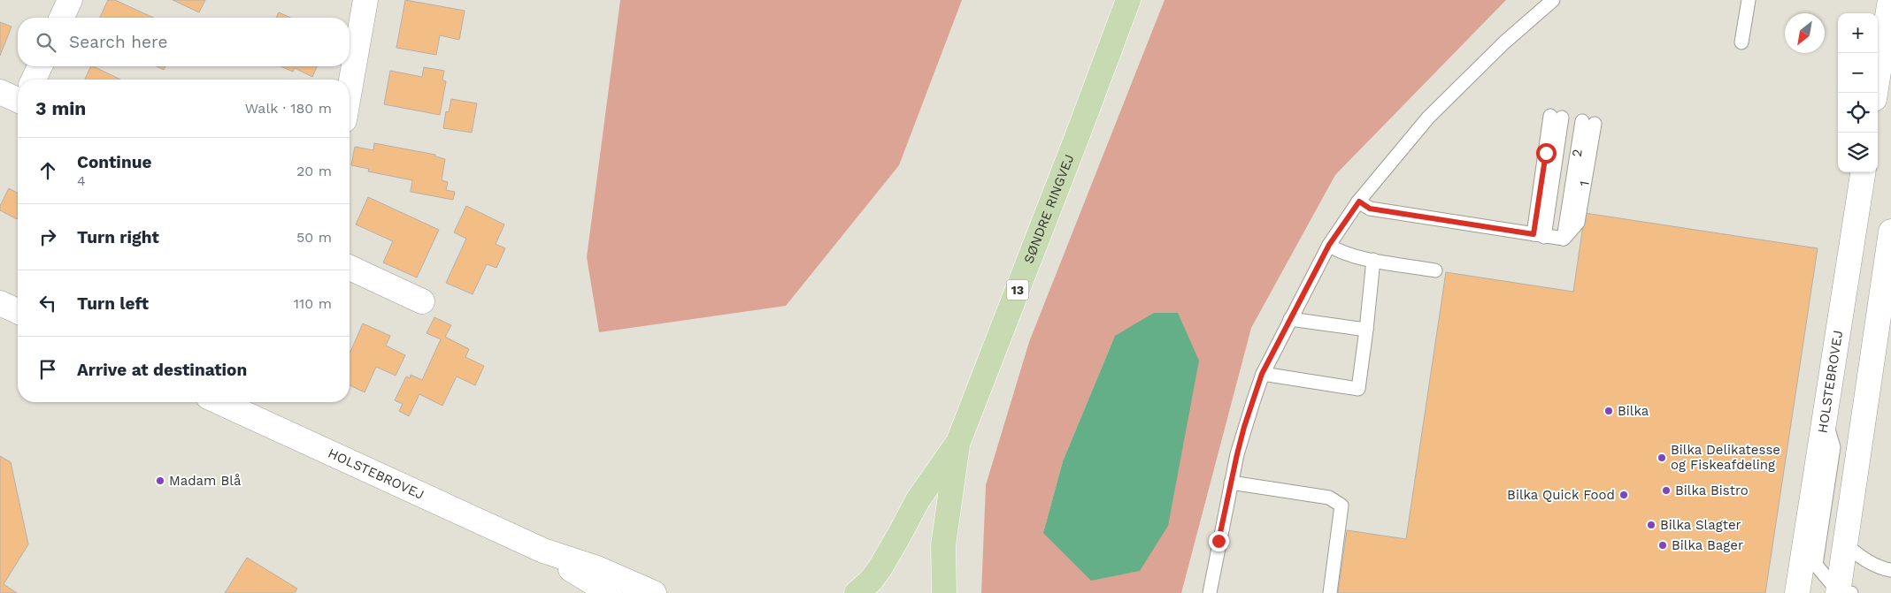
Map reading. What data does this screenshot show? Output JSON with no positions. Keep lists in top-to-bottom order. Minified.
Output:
{"streets":{"main road":["SØNDRE RINGVEJ","13"],"street":["HOLSTEBROVEJ"],"lane":["2"]},"places":["Bilka","Bilka Delikatesse og Fiskeafdeling","Madam Blå","Bilka Bistro","Bilka Quick Food","Bilka Slagter","Bilka Bager"],"north":"bottom left","page":{"map_buttons":["+","−"],"search":"Search here","heading":["3 min","Walk · 180 m"],"list":[["Continue","4","20 m"],["Turn right","50 m"],["Turn left","110 m"],"Arrive at destination"]}}
